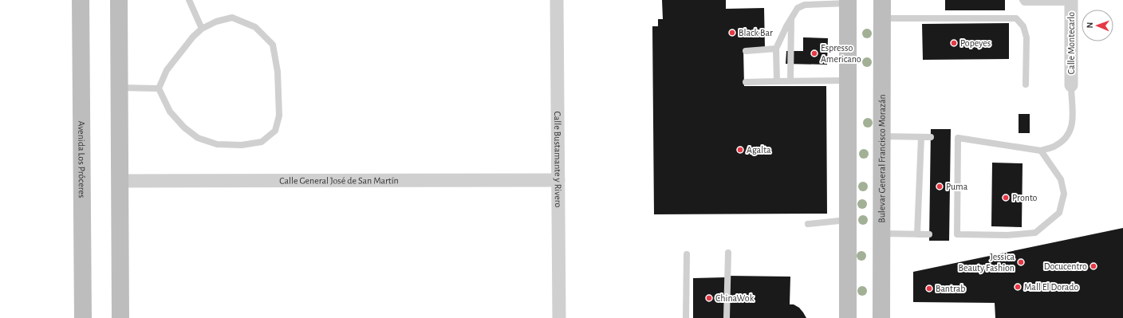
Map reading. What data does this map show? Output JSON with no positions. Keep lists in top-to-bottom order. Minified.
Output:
{"streets":{"main road":["Bulevar General Francisco Morazán","Avenida Los Próceres"],"street":["Calle Montecarlo","Calle Bustamante y Rivero","Calle General José de San Martín"]},"crossings":[["Calle Bustamante y Rivero","Calle General José de San Martín"]],"places":["Black Bar","Popeyes","Espresso Americano","Agalta","Puma","Pronto","Jessica Beauty Fashion","Docucentro","Mall El Dorado","Bantrab","ChinaWok"],"north":"left"}
